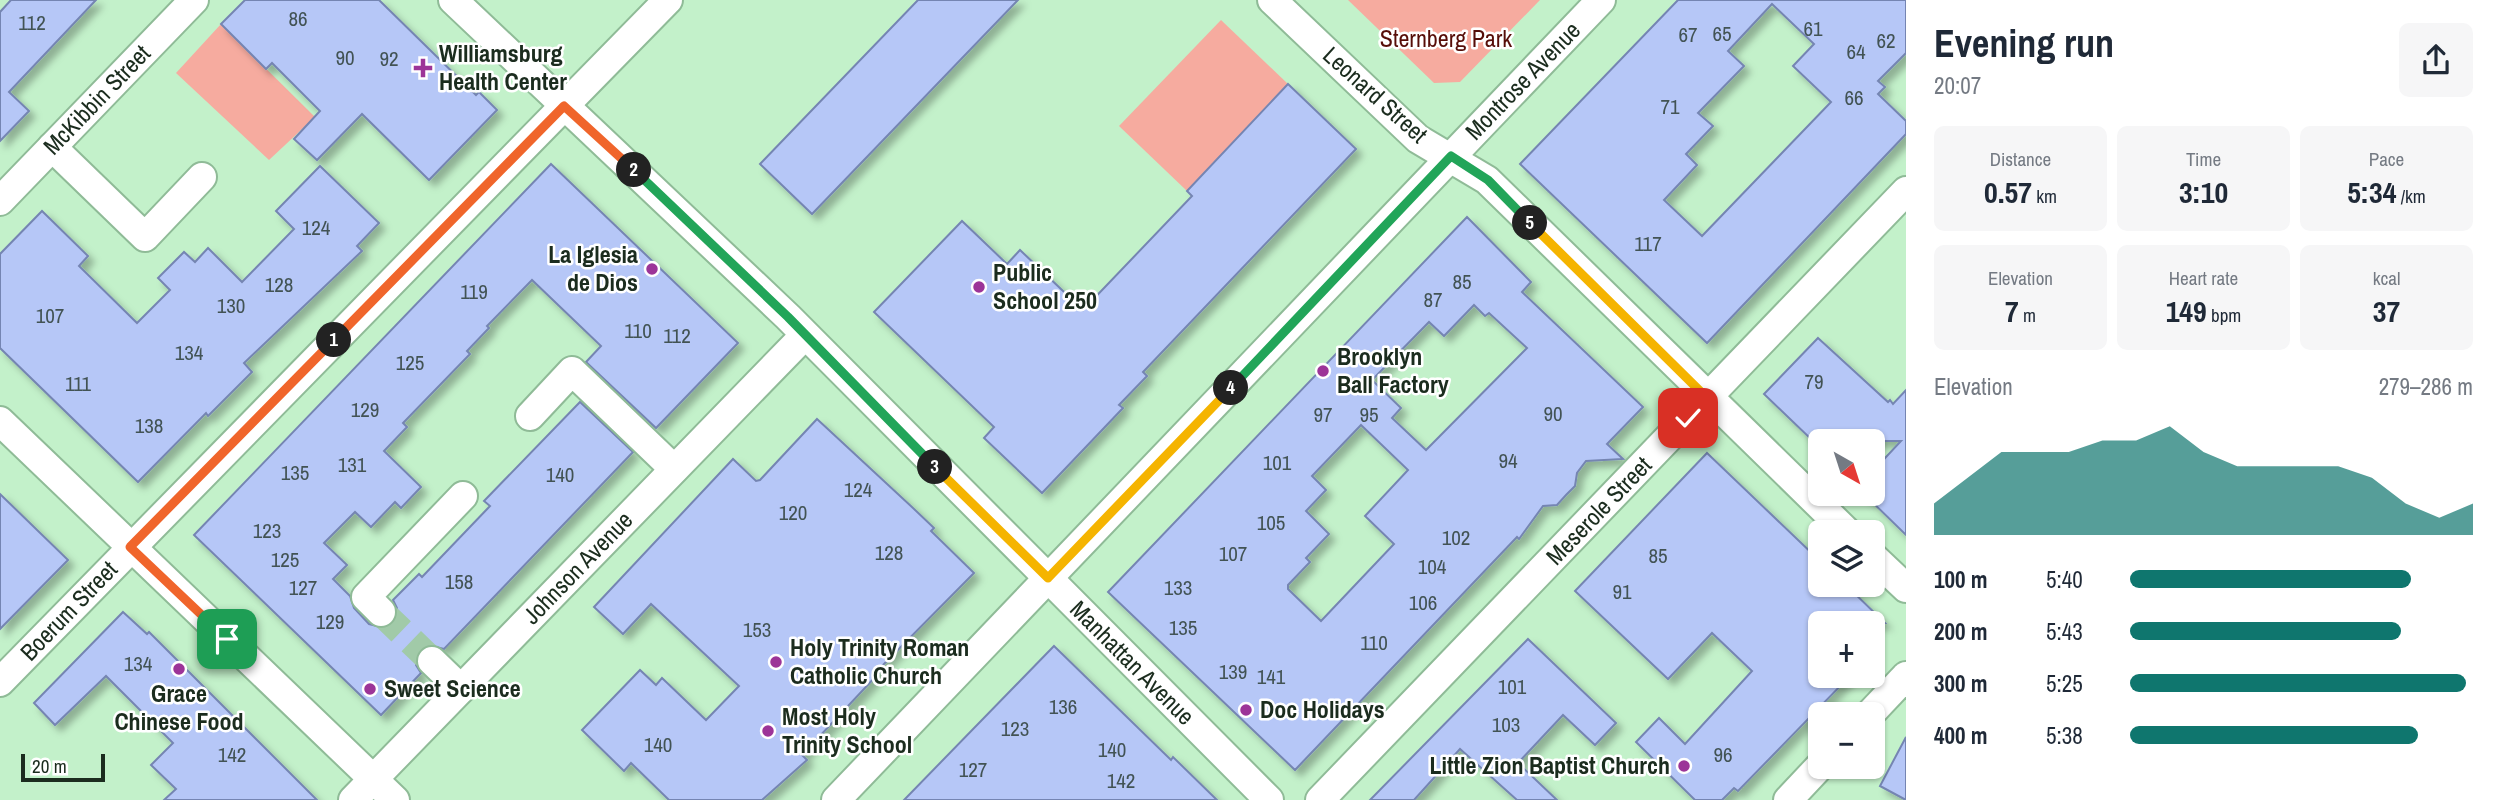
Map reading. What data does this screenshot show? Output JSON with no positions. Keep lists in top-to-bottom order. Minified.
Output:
{"streets":{"street":["Montrose Avenue","Leonard Street","McKibbin Street","Meserole Street","Johnson Avenue","Boerum Street","Manhattan Avenue"]},"crossings":[["Montrose Avenue","Leonard Street"],["Montrose Avenue","Manhattan Avenue"],["Leonard Street","Meserole Street"],["Johnson Avenue","Manhattan Avenue"],["Boerum Street","Manhattan Avenue"]],"parks":["Sternberg Park"],"places":{"health":["Williamsburg Health Center"],"other":["La Iglesia de Dios","Public School 250","Brooklyn Ball Factory","Holy Trinity Roman Catholic Church","Grace Chinese Food","Sweet Science","Doc Holidays","Most Holy Trinity School","Little Zion Baptist Church"]},"house_numbers":["86","112","61","65","67","62","64","90","92","66","71","124","117","85","128","119","87","130","107","110","112","134","125","79","111","129","90","97","95","138","94","101","131","135","140","124","120","105","123","102","128","107","85","125","104","158","127","133","91","106","129","135","153","110","134","139","141","101","136","103","123","140","140","142","96","127","142"],"scale_bar":"20 m","north":"bottom right","page":{"heading":["Evening run","20:07"],"stats":[["Distance","0.57 km"],["Time","3:10"],["Pace","5:34 /km"],["Elevation","7 m"],["Heart rate","149 bpm"],["kcal","37"]],"pins":["2","5","1","4","3"],"chart":["Elevation","279–286 m"],"map_buttons":["+","−"],"list":[{"name":"100 m","note":"5:40"},{"name":"200 m","note":"5:43"},{"name":"300 m","note":"5:25"},{"name":"400 m","note":"5:38"}],"scale":"20 m"}}
